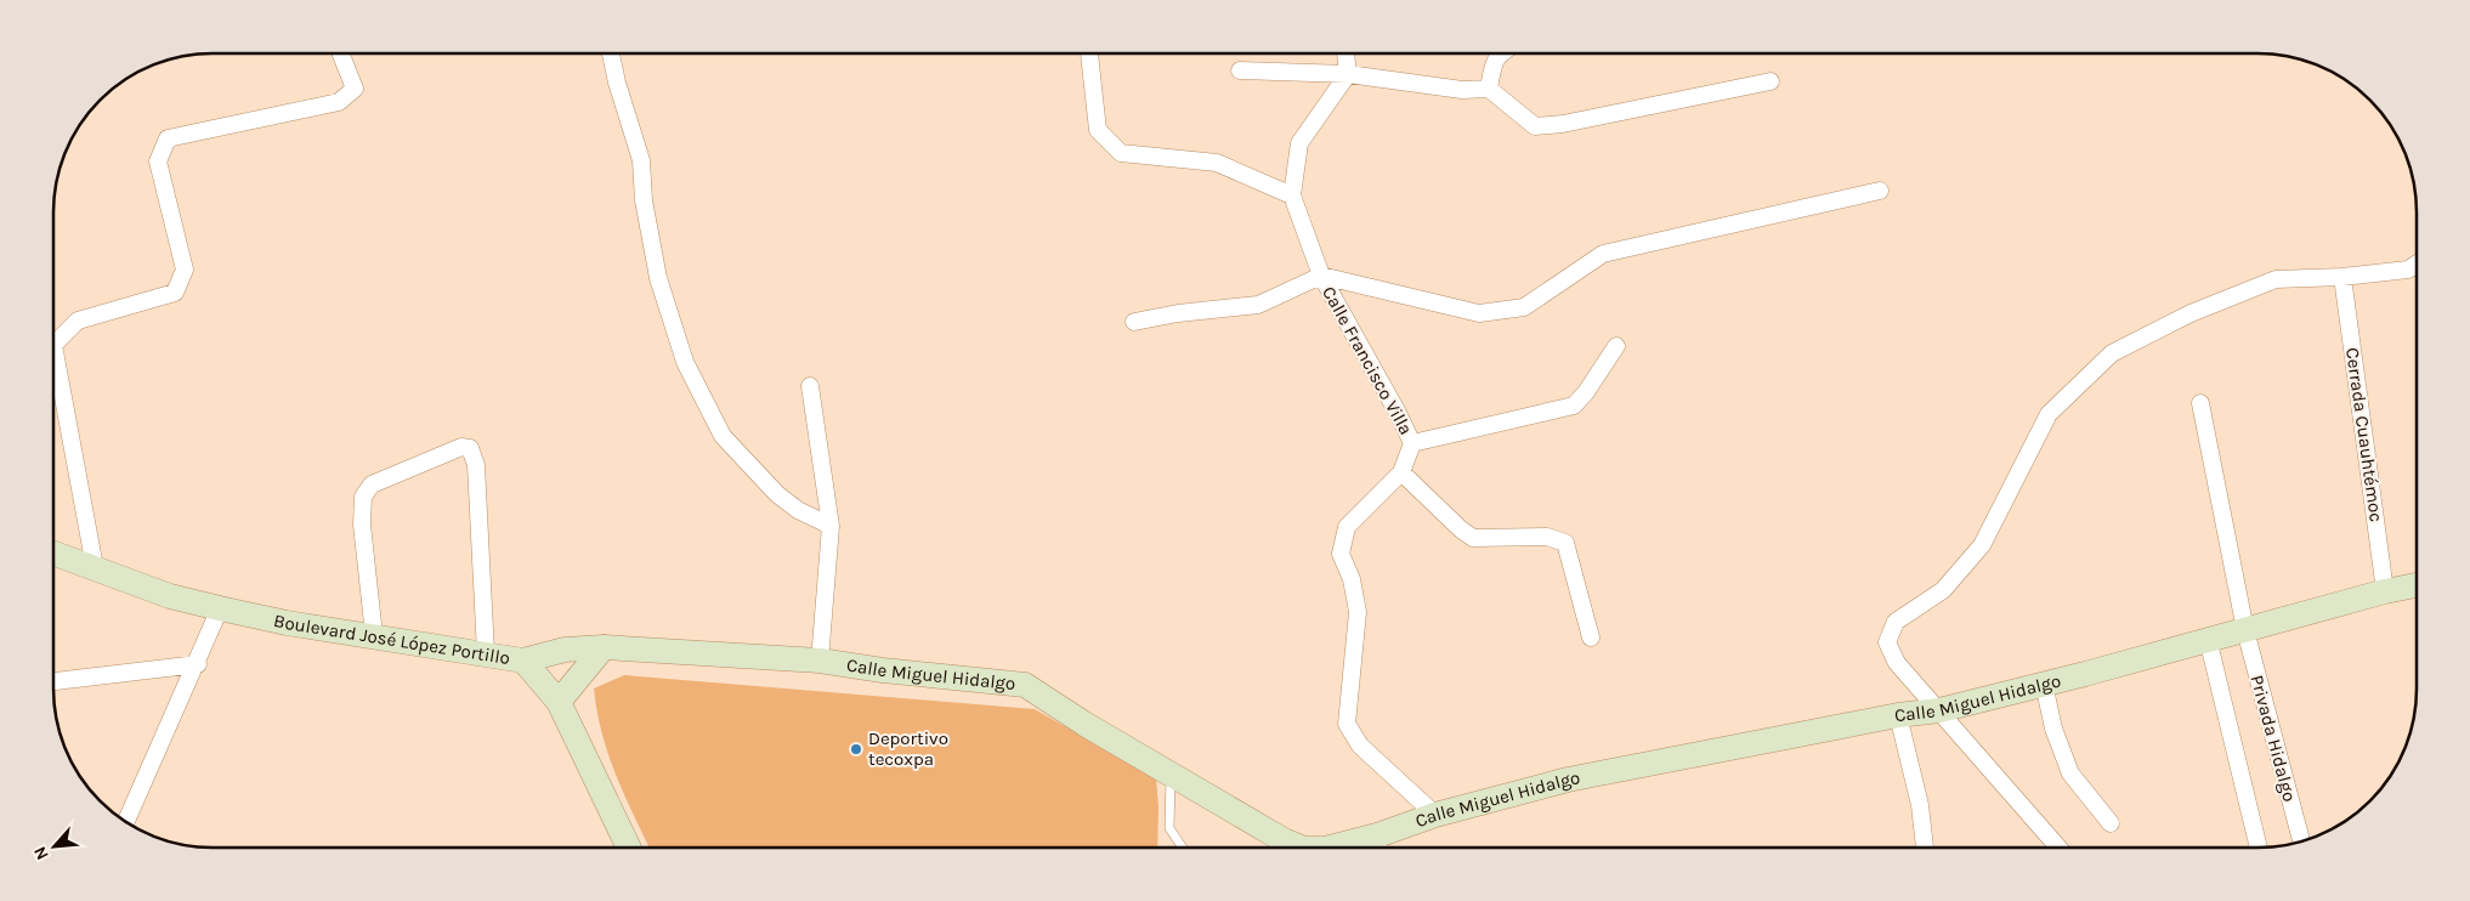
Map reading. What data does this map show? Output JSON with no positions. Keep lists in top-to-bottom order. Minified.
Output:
{"streets":{"street":["Calle Francisco Villa","Cerrada Cuauhtémoc","Boulevard José López Portillo","Calle Miguel Hidalgo","Privada Hidalgo"]},"crossings":[["Calle Francisco Villa","Calle Miguel Hidalgo"],["Cerrada Cuauhtémoc","Calle Miguel Hidalgo"],["Boulevard José López Portillo","Calle Miguel Hidalgo"],["Calle Miguel Hidalgo","Privada Hidalgo"]],"places":["Deportivo tecoxpa"],"north":"bottom left"}
